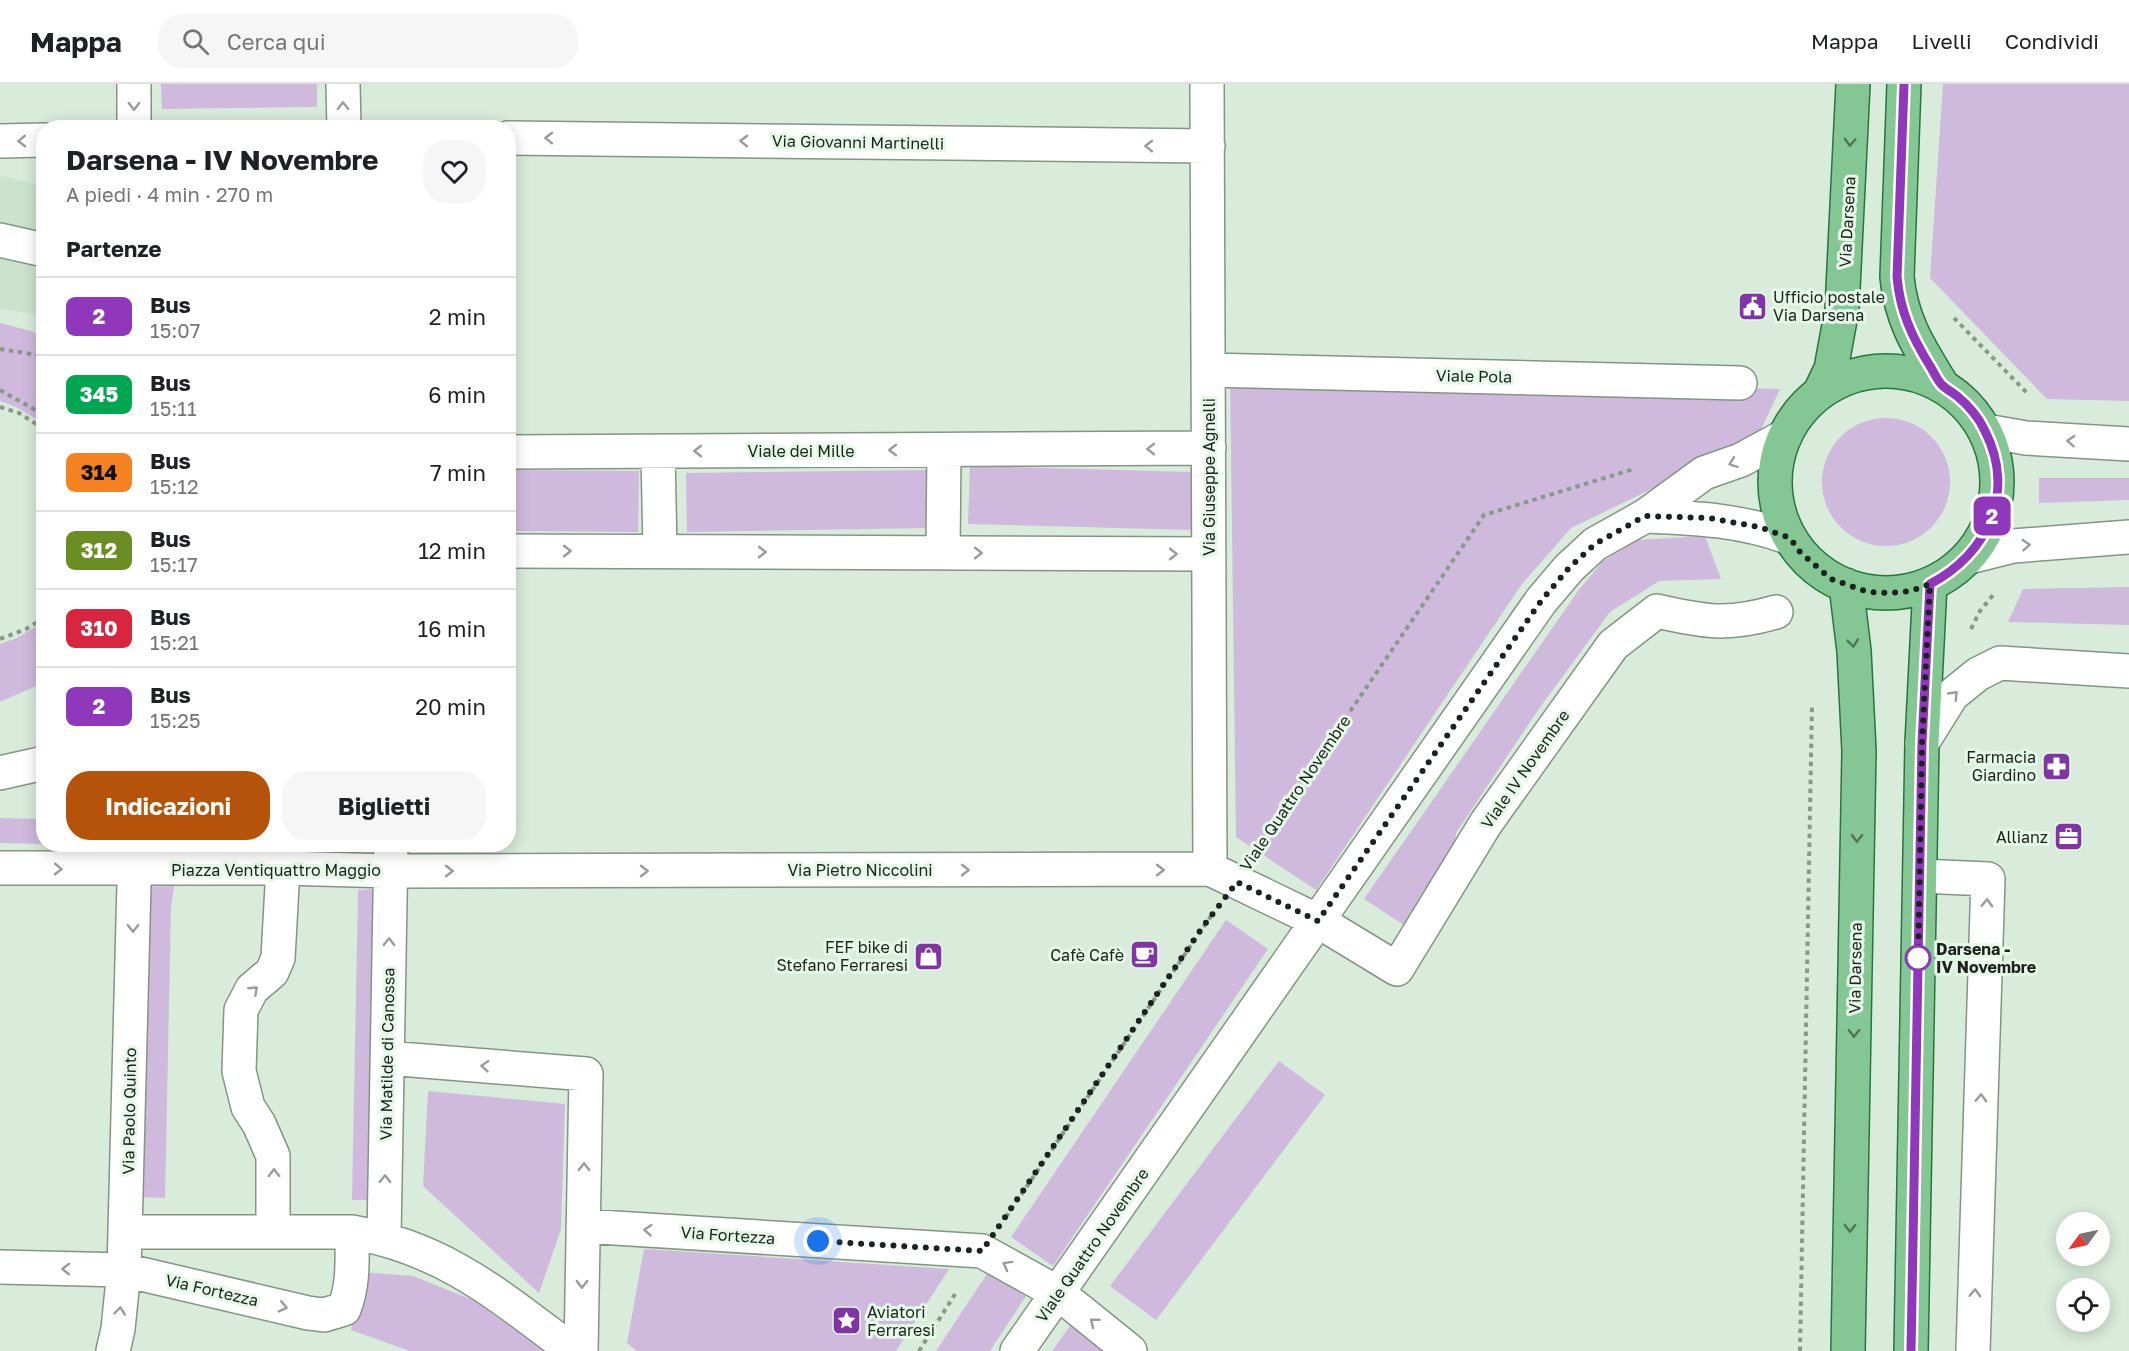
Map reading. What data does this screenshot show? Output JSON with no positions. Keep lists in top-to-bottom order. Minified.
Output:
{"streets":{"main road":["Via Darsena"],"street":["Via Giovanni Martinelli","Viale Pola","Viale dei Mille","Via Giuseppe Agnelli","Viale IV Novembre","Viale Quattro Novembre","Piazza Ventiquattro Maggio","Via Pietro Niccolini","Via Matilde di Canossa","Via Paolo Quinto","Via Fortezza"]},"crossings":[["Via Giovanni Martinelli","Via Giuseppe Agnelli"],["Via Darsena","Viale Quattro Novembre"],["Viale Pola","Via Giuseppe Agnelli"],["Viale dei Mille","Via Giuseppe Agnelli"],["Via Giuseppe Agnelli","Viale Quattro Novembre"],["Via Giuseppe Agnelli","Via Pietro Niccolini"],["Viale IV Novembre","Viale Quattro Novembre"],["Viale IV Novembre","Via Pietro Niccolini"],["Viale Quattro Novembre","Via Pietro Niccolini"],["Viale Quattro Novembre","Via Fortezza"],["Piazza Ventiquattro Maggio","Via Pietro Niccolini"],["Piazza Ventiquattro Maggio","Via Matilde di Canossa"],["Piazza Ventiquattro Maggio","Via Paolo Quinto"],["Via Pietro Niccolini","Via Matilde di Canossa"],["Via Paolo Quinto","Via Fortezza"]],"one_way":["Via Giovanni Martinelli","Via Pietro Niccolini"],"places":{"public building":["Ufficio postale Via Darsena"],"pharmacy":["Farmacia Giardino"],"office":["Allianz"],"cafe":["Cafè Cafè"],"shop":["FEF bike di Stefano Ferraresi"],"other":["Darsena - IV Novembre"],"place":["Aviatori Ferraresi"]},"lines":["bus line 2"],"north":"bottom left","page":{"header":"Mappa","search":"Cerca qui","nav":["Mappa","Livelli","Condividi"],"on_map":"2","heading":[["Darsena - IV Novembre","A piedi · 4 min · 270 m"],"Partenze"],"list":[{"mark":"2","name":"Bus","note":"15:07","value":"2 min"},{"mark":"345","name":"Bus","note":"15:11","value":"6 min"},{"mark":"314","name":"Bus","note":"15:12","value":"7 min"},{"mark":"312","name":"Bus","note":"15:17","value":"12 min"},{"mark":"310","name":"Bus","note":"15:21","value":"16 min"},{"mark":"2","name":"Bus","note":"15:25","value":"20 min"}],"buttons":["Indicazioni","Biglietti"]}}
